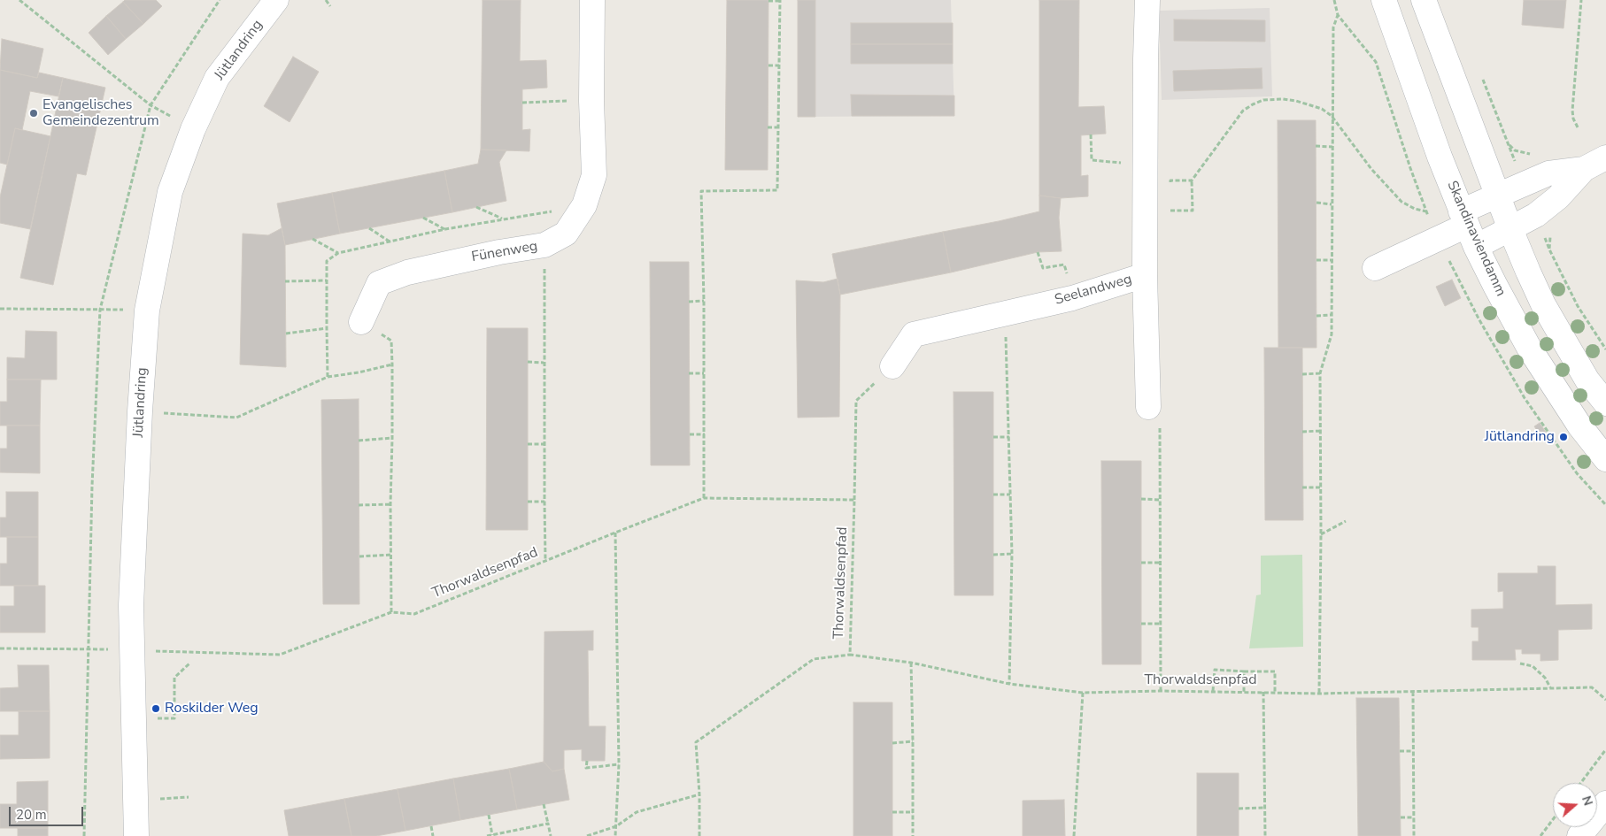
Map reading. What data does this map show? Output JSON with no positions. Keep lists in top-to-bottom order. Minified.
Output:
{"streets":{"street":["Jütlandring","Skandinaviendamm","Fünenweg","Seelandweg"],"path":["Thorwaldsenpfad"]},"places":["Evangelisches Gemeindezentrum","Jütlandring","Roskilder Weg"],"scale_bar":"20 m","north":"right"}
